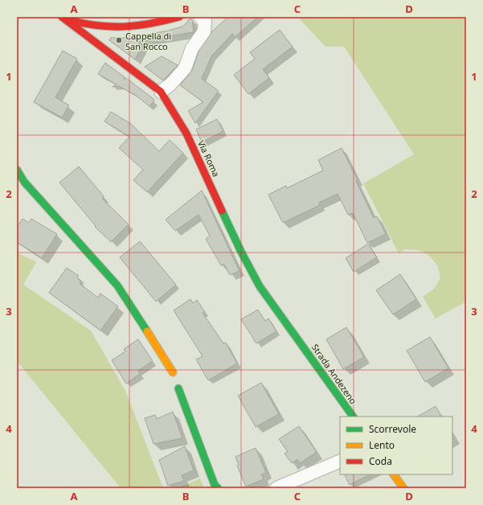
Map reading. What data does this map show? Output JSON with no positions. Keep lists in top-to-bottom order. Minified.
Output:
{"streets":{"street":["Via Roma","Strada Andezeno"]},"crossings":[["Via Roma","Strada Andezeno"]],"places":["Cappella di San Rocco"],"legend":["Scorrevole","Lento","Coda"],"grid":{"columns":["A","B","C","D"],"rows":["1","2","3","4"]}}
